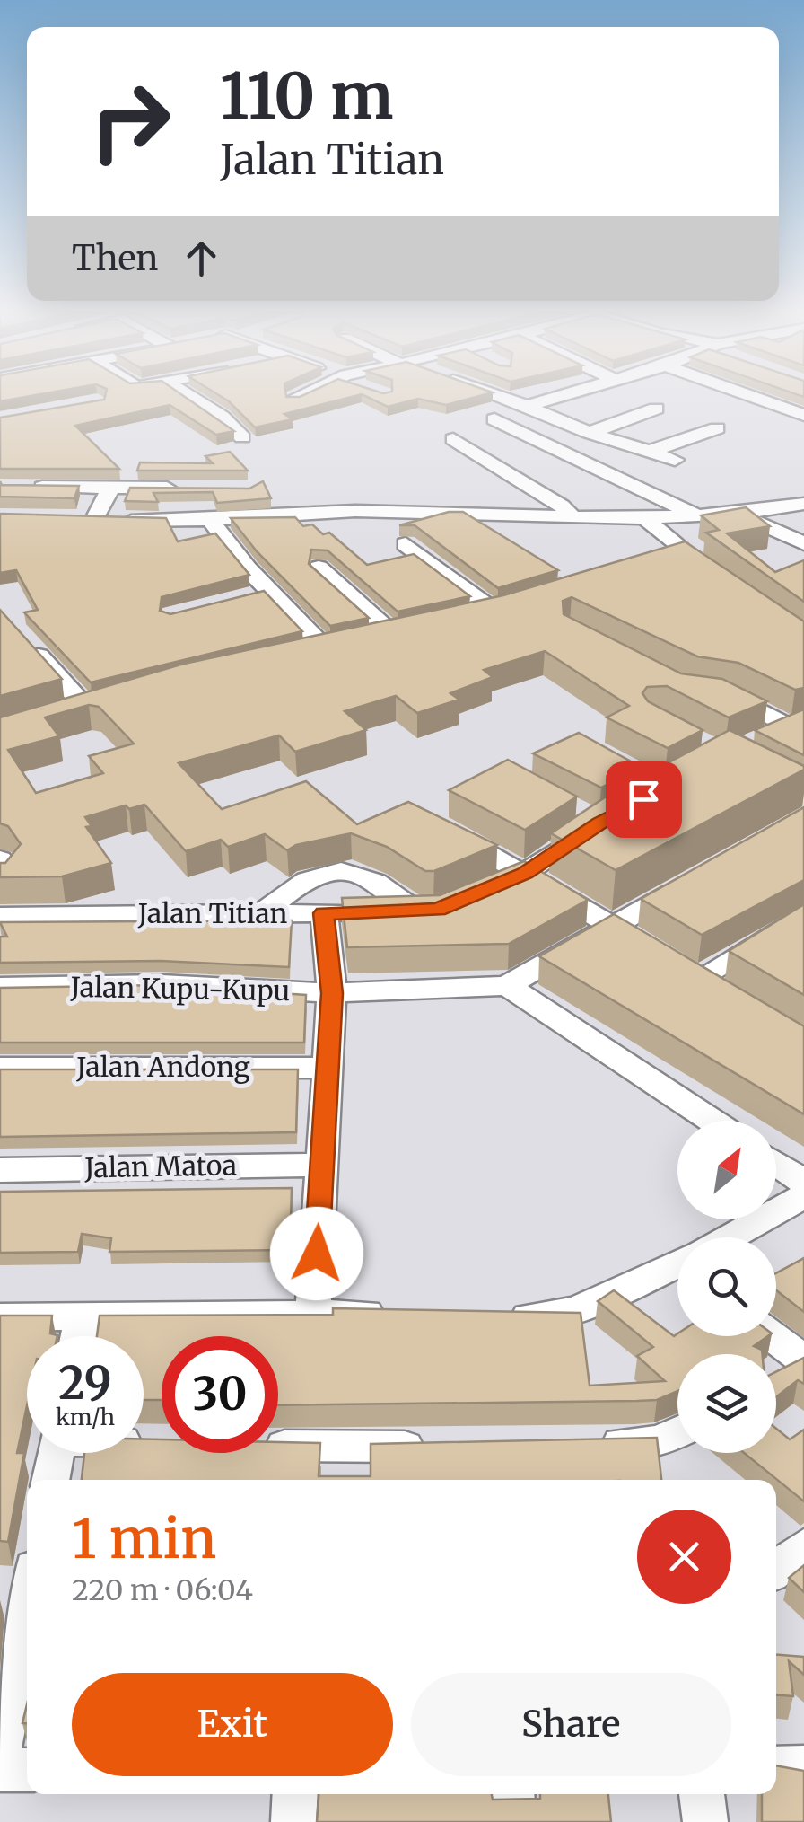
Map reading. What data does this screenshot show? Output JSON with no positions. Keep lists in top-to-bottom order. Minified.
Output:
{"streets":{"street":["Jalan Titian","Jalan Kupu-Kupu","Jalan Andong","Jalan Matoa"]},"north":"top right","page":{"turn":["110 m","Jalan Titian"],"then":"Then","speed":"29 km/h","limit":"30","heading":["1 min","220 m · 06:04"],"buttons":["Exit","Share"]}}
